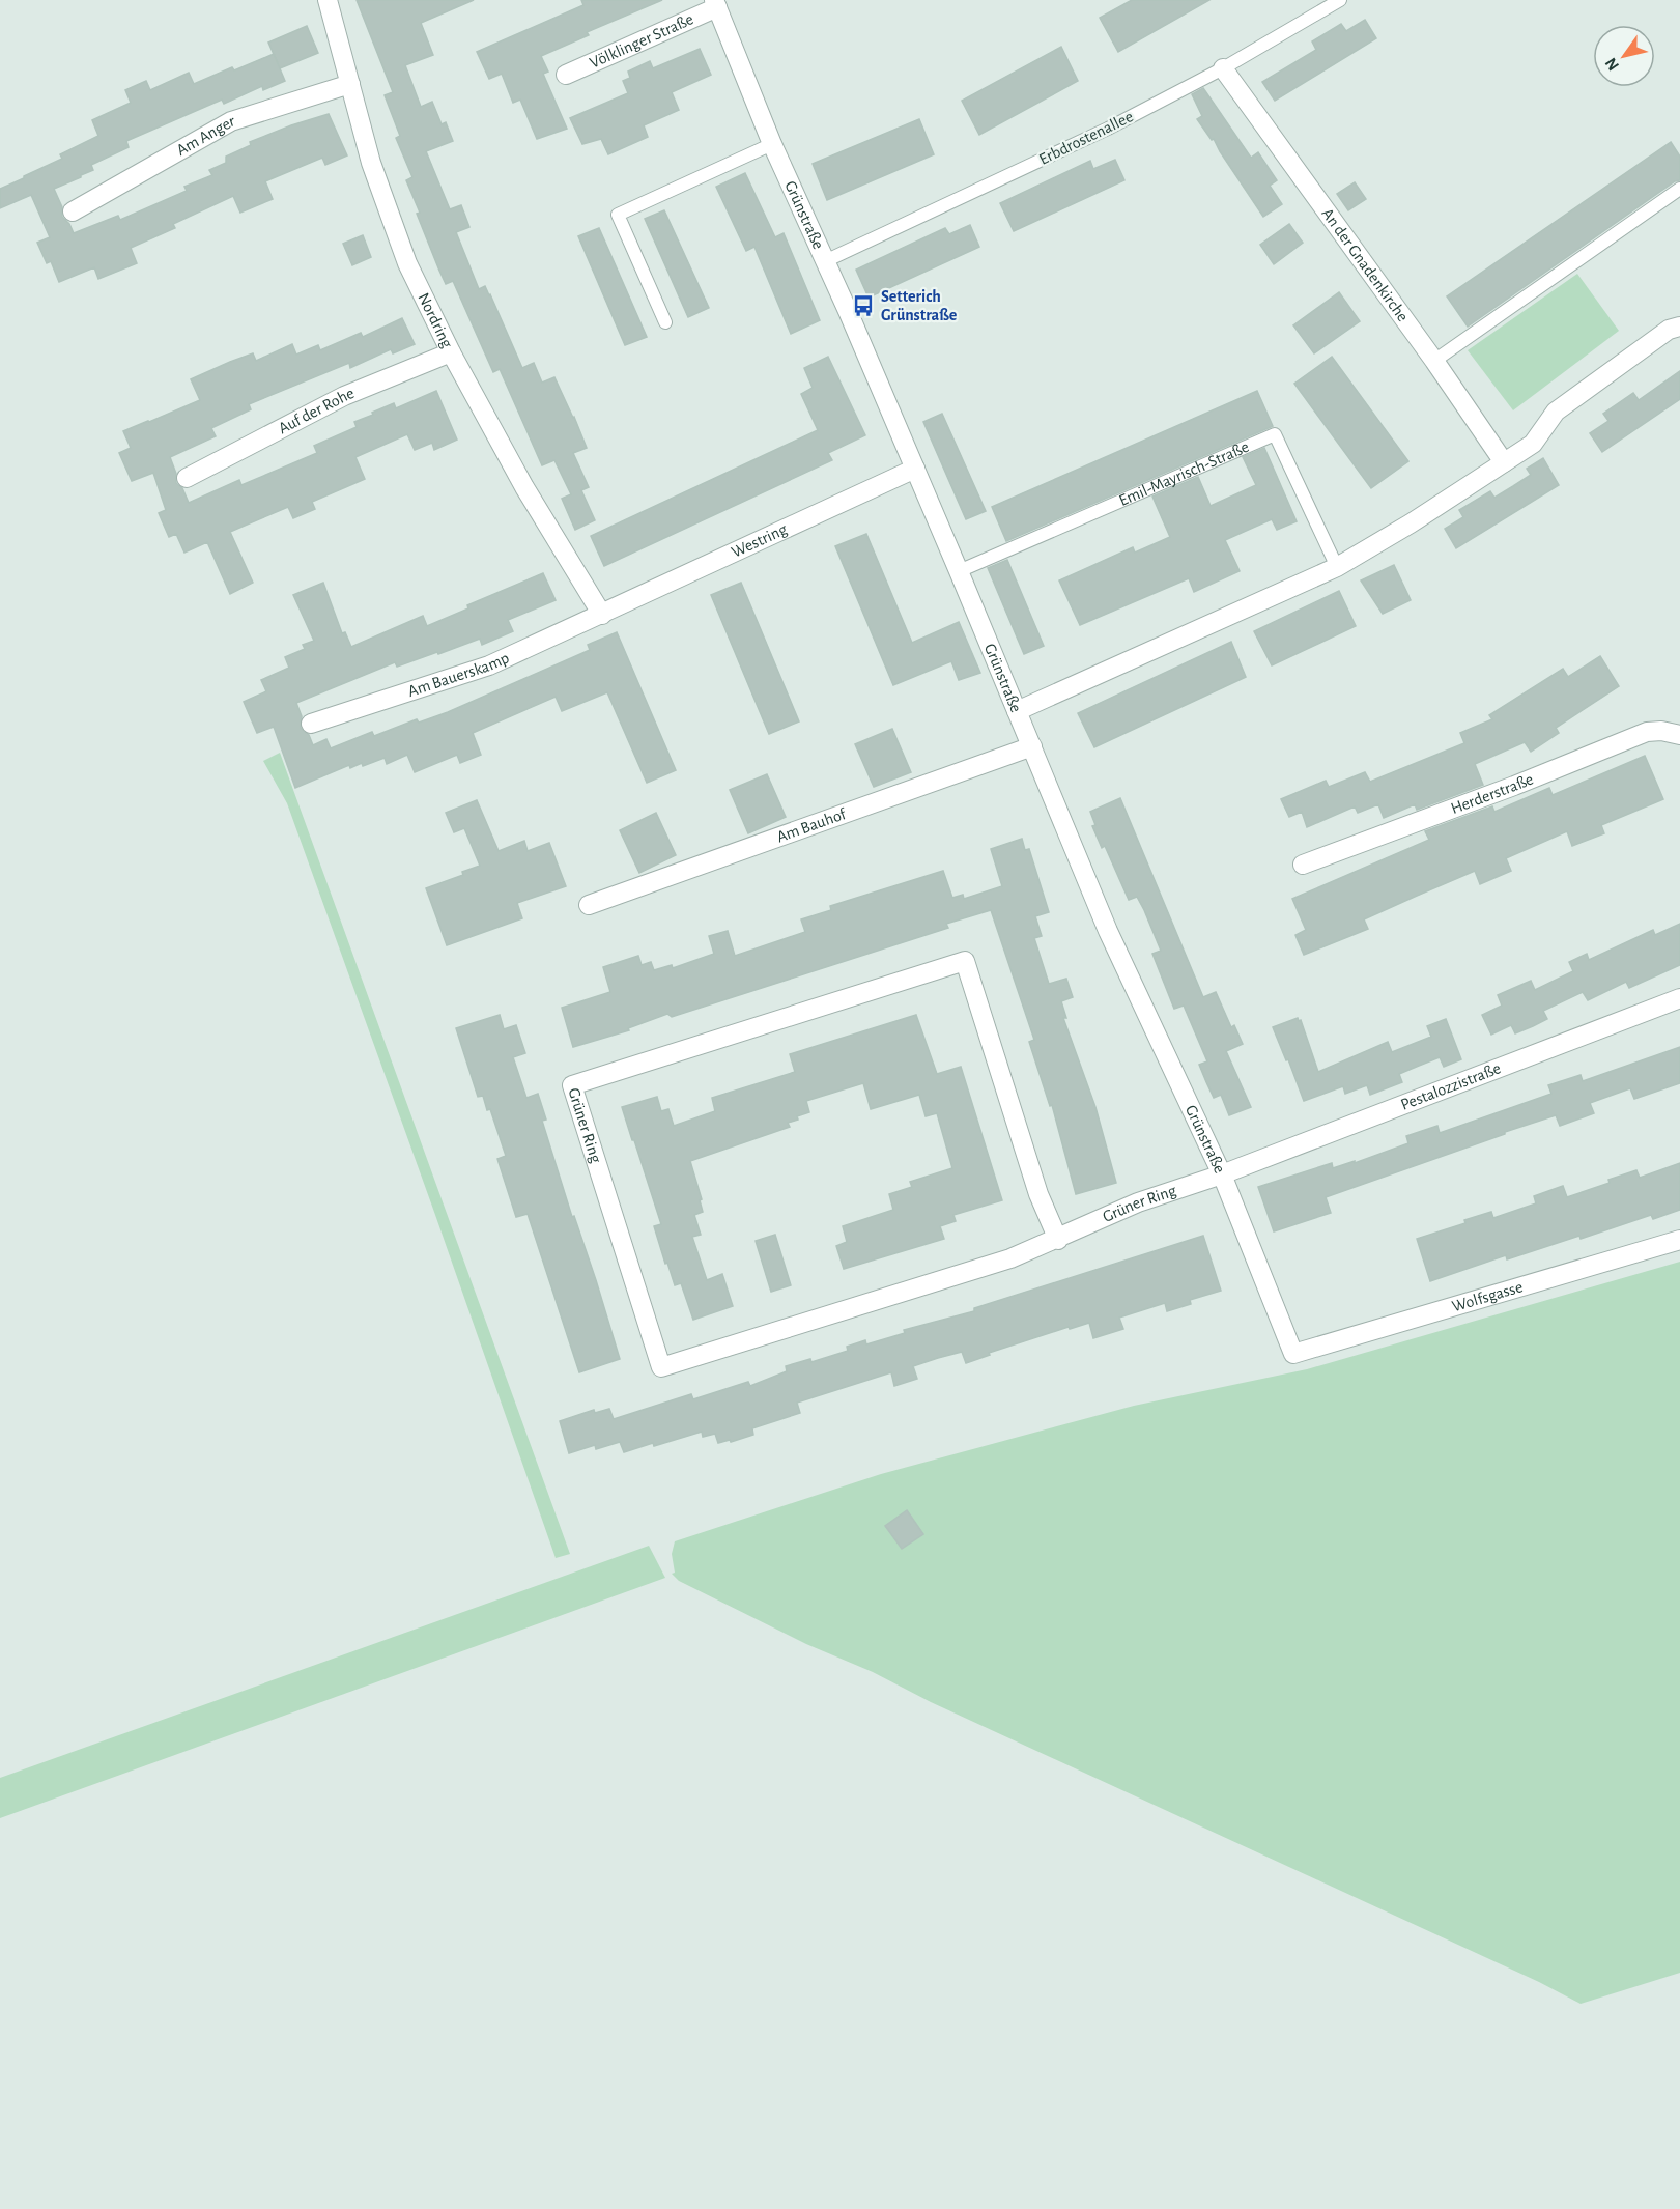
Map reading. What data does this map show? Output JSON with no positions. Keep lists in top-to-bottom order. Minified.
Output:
{"streets":{"street":["Völklinger Straße","Am Anger","Grünstraße","An der Gnadenkirche","Nordring","Auf der Rohe","Westring","Am Bauerskamp","Herderstraße","Am Bauhof","Pestalozzistraße","Grüner Ring","Wolfsgasse"],"lane":["Erbdrostenallee","Emil-Mayrisch-Straße"]},"crossings":[["Völklinger Straße","Grünstraße"],["Am Anger","Nordring"],["Erbdrostenallee","Grünstraße"],["Erbdrostenallee","An der Gnadenkirche"],["Grünstraße","Emil-Mayrisch-Straße"],["Grünstraße","Westring"],["Grünstraße","Am Bauhof"],["Grünstraße","Pestalozzistraße"],["Grünstraße","Grüner Ring"],["Grünstraße","Wolfsgasse"],["Nordring","Auf der Rohe"],["Nordring","Westring"],["Nordring","Am Bauerskamp"],["Westring","Am Bauerskamp"],["Pestalozzistraße","Grüner Ring"]],"places":{"bus stop":["Setterich Grünstraße"]},"north":"bottom left"}
